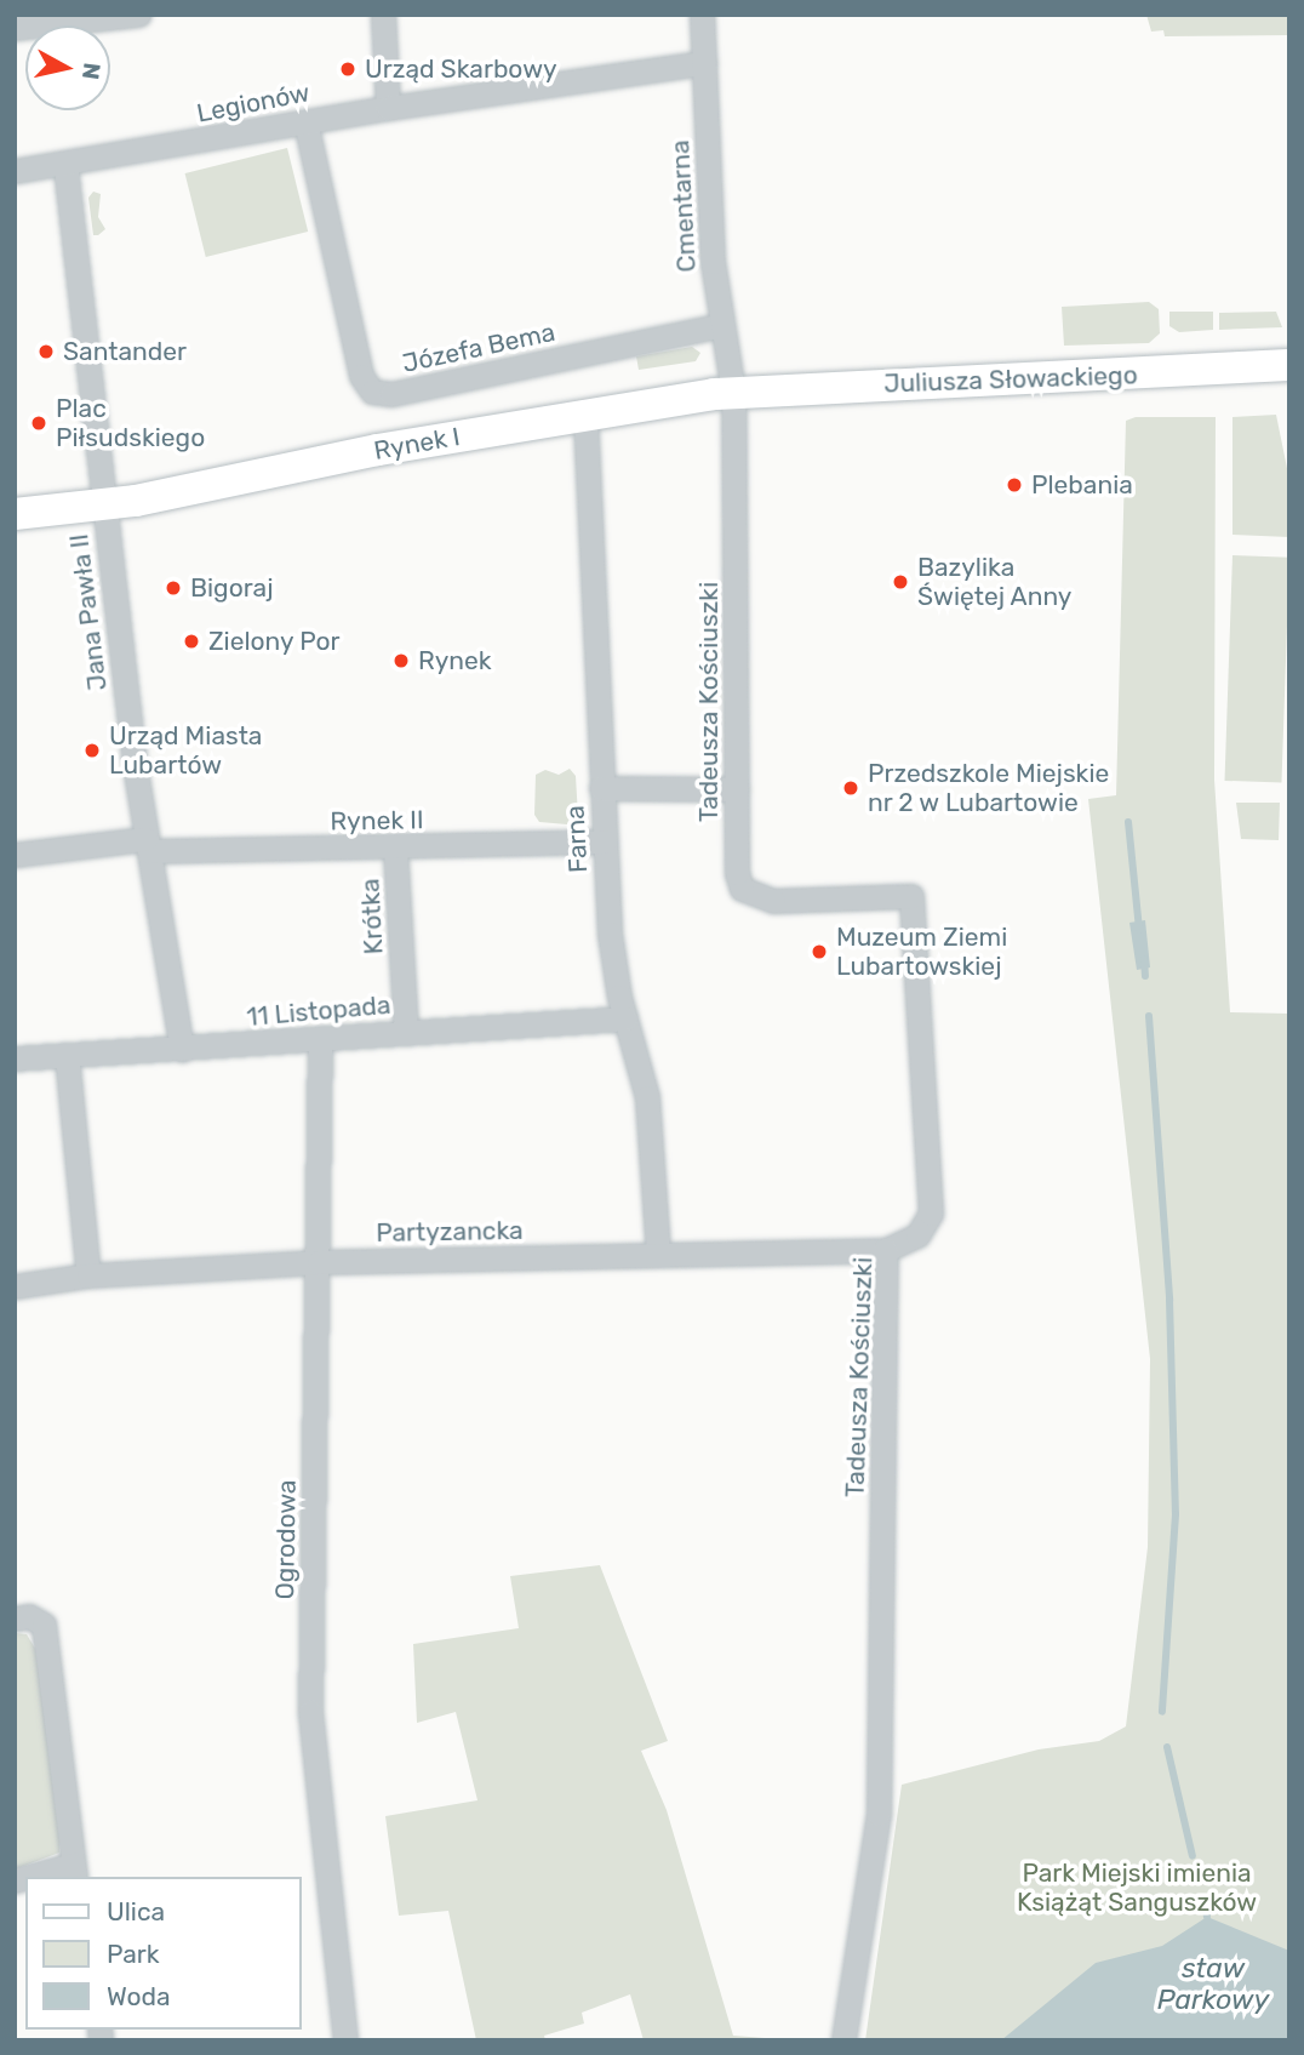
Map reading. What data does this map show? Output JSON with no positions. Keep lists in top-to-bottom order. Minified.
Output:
{"streets":{"main road":["Juliusza Słowackiego","Rynek I"],"street":["Legionów","Cmentarna","Józefa Bema","Jana Pawła II","Tadeusza Kościuszki","Rynek II","Farna","Krótka","11 Listopada","Partyzancka","Ogrodowa"]},"crossings":[["Legionów","Cmentarna"],["Legionów","Józefa Bema"],["Legionów","Jana Pawła II"],["Cmentarna","Józefa Bema"],["Cmentarna","Juliusza Słowackiego"],["Cmentarna","Rynek I"],["Cmentarna","Tadeusza Kościuszki"],["Juliusza Słowackiego","Rynek I"],["Juliusza Słowackiego","Tadeusza Kościuszki"],["Rynek I","Jana Pawła II"],["Rynek I","Tadeusza Kościuszki"],["Rynek I","Farna"],["Jana Pawła II","Rynek II"],["Jana Pawła II","11 Listopada"],["Tadeusza Kościuszki","Partyzancka"],["Rynek II","Farna"],["Rynek II","Krótka"],["Farna","11 Listopada"],["Farna","Partyzancka"],["Krótka","11 Listopada"],["11 Listopada","Ogrodowa"],["Partyzancka","Ogrodowa"]],"water":["staw Parkowy"],"parks":["Park Miejski imienia Książąt Sanguszków"],"places":["Urząd Skarbowy","Santander","Plac Piłsudskiego","Plebania","Bazylika Świętej Anny","Bigoraj","Zielony Por","Rynek","Urząd Miasta Lubartów","Przedszkole Miejskie nr 2 w Lubartowie","Muzeum Ziemi Lubartowskiej"],"legend":["Ulica","Park","Woda"],"north":"right"}
